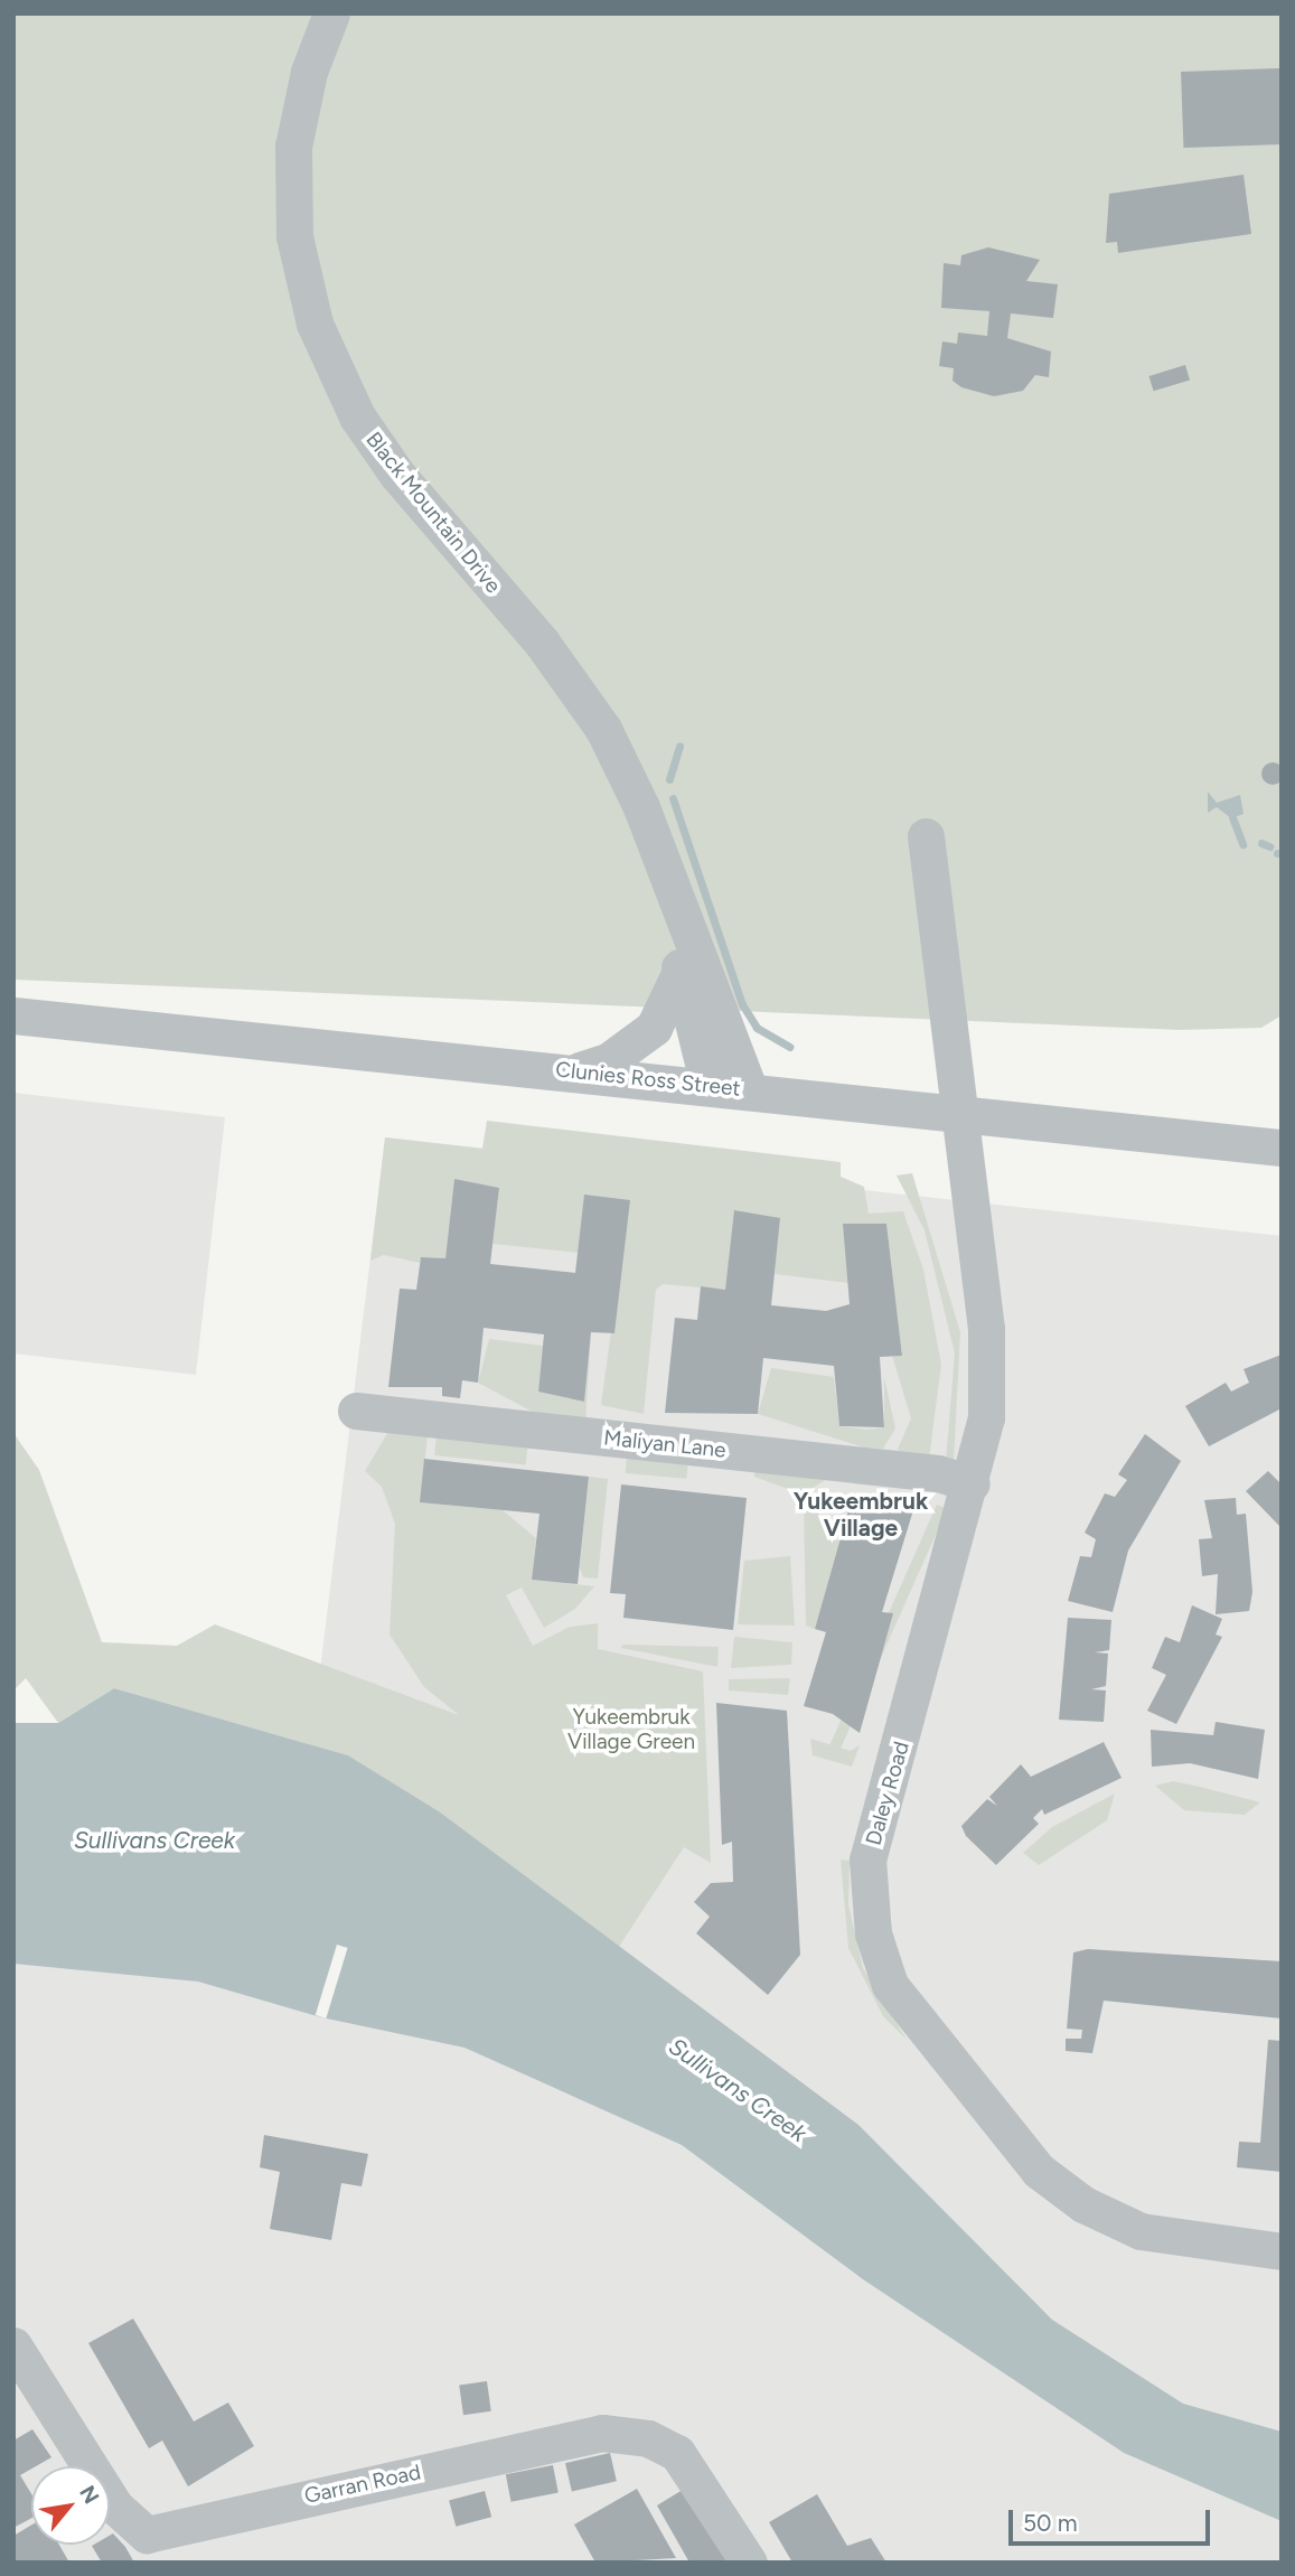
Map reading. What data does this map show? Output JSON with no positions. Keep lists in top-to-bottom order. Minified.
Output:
{"streets":{"street":["Black Mountain Drive","Clunies Ross Street","Maliyan Lane","Daley Road","Garran Road"]},"crossings":[["Black Mountain Drive","Clunies Ross Street"],["Clunies Ross Street","Daley Road"],["Maliyan Lane","Daley Road"]],"districts":["Yukeembruk Village"],"water":["Sullivans Creek"],"parks":["Yukeembruk Village Green"],"scale_bar":"50 m","north":"top right"}
